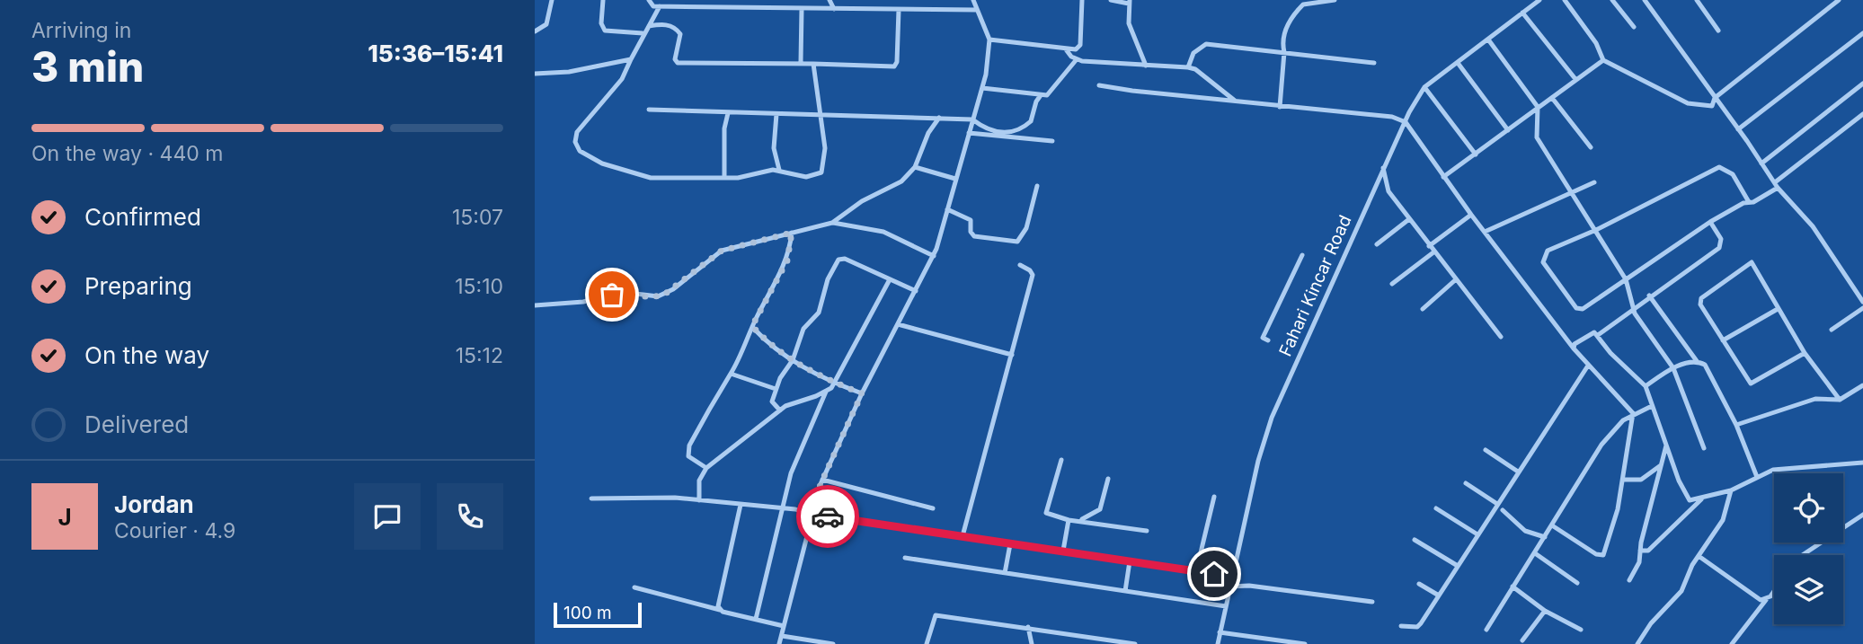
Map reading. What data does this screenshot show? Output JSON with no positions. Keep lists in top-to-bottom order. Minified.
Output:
{"streets":{"street":["Fahari Kincar Road"]},"scale_bar":"100 m","page":{"heading":["3 min","Arriving in","15:36–15:41"],"panel":["Jordan","Courier · 4.9"],"bar":"On the way · 440 m","list":[["Confirmed","15:07"],["Preparing","15:10"],["On the way","15:12"],"Delivered"],"round":"J","scale":"100 m"}}
